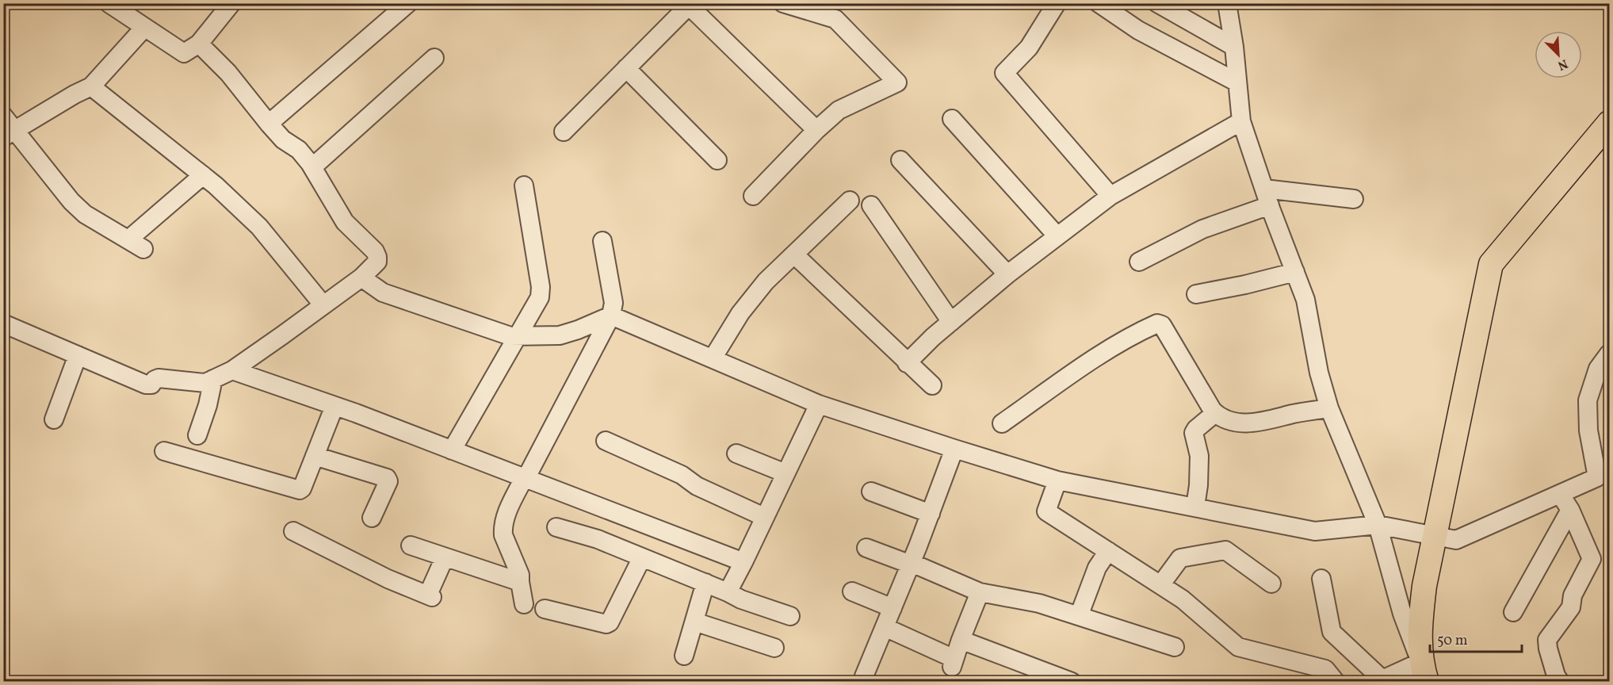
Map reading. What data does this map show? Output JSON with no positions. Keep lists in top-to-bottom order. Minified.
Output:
{"scale_bar":"50 m","north":"bottom right"}
